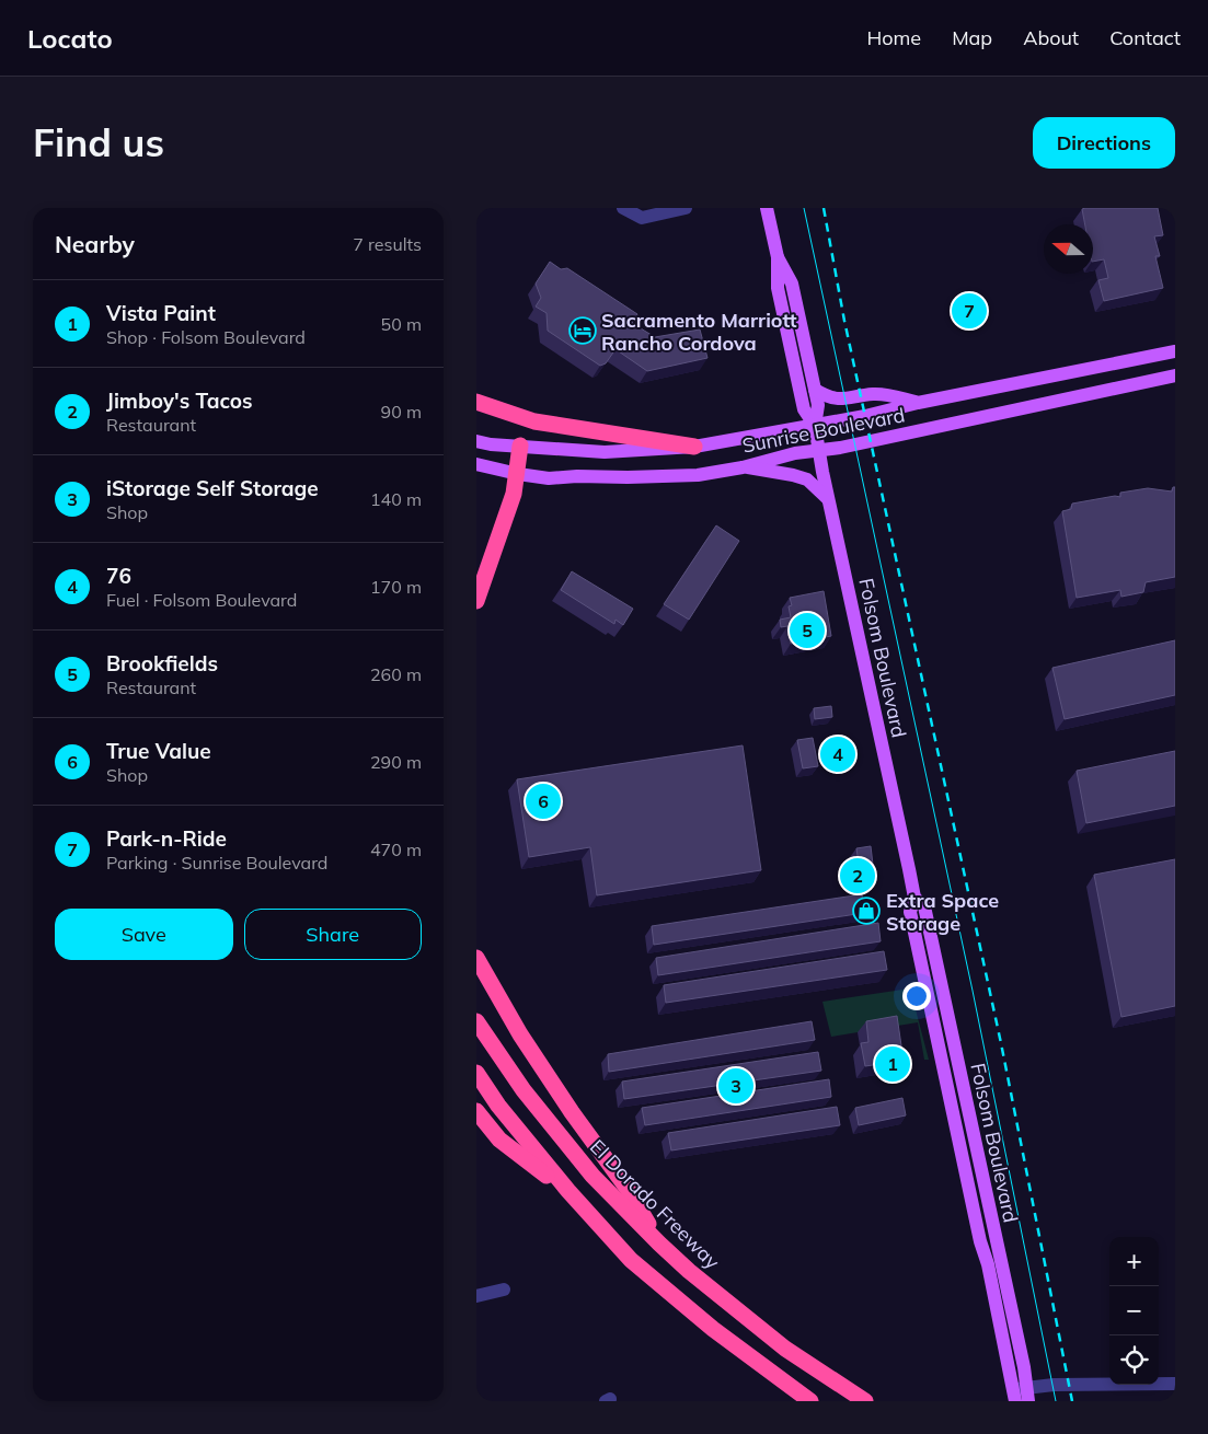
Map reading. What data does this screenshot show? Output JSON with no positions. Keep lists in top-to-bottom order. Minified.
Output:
{"streets":{"highway":["El Dorado Freeway"],"main road":["Sunrise Boulevard","Folsom Boulevard"]},"crossings":[["Sunrise Boulevard","Folsom Boulevard"]],"places":{"hotel":["Sacramento Marriott Rancho Cordova"],"shop":["Extra Space Storage"]},"north":"left","page":{"header":"Locato","nav":["Home","Map","About","Contact"],"buttons":["Directions",["Save","Share"]],"title":"Find us","heading":["Nearby","7 results"],"list":[{"mark":"1","name":"Vista Paint","note":"Shop · Folsom Boulevard","value":"50 m"},{"mark":"2","name":"Jimboy's Tacos","note":"Restaurant","value":"90 m"},{"mark":"3","name":"iStorage Self Storage","note":"Shop","value":"140 m"},{"mark":"4","name":"76","note":"Fuel · Folsom Boulevard","value":"170 m"},{"mark":"5","name":"Brookfields","note":"Restaurant","value":"260 m"},{"mark":"6","name":"True Value","note":"Shop","value":"290 m"},{"mark":"7","name":"Park-n-Ride","note":"Parking · Sunrise Boulevard","value":"470 m"}],"pins":["7","5","4","6","2","1","3"],"map_buttons":["+","−"]}}
